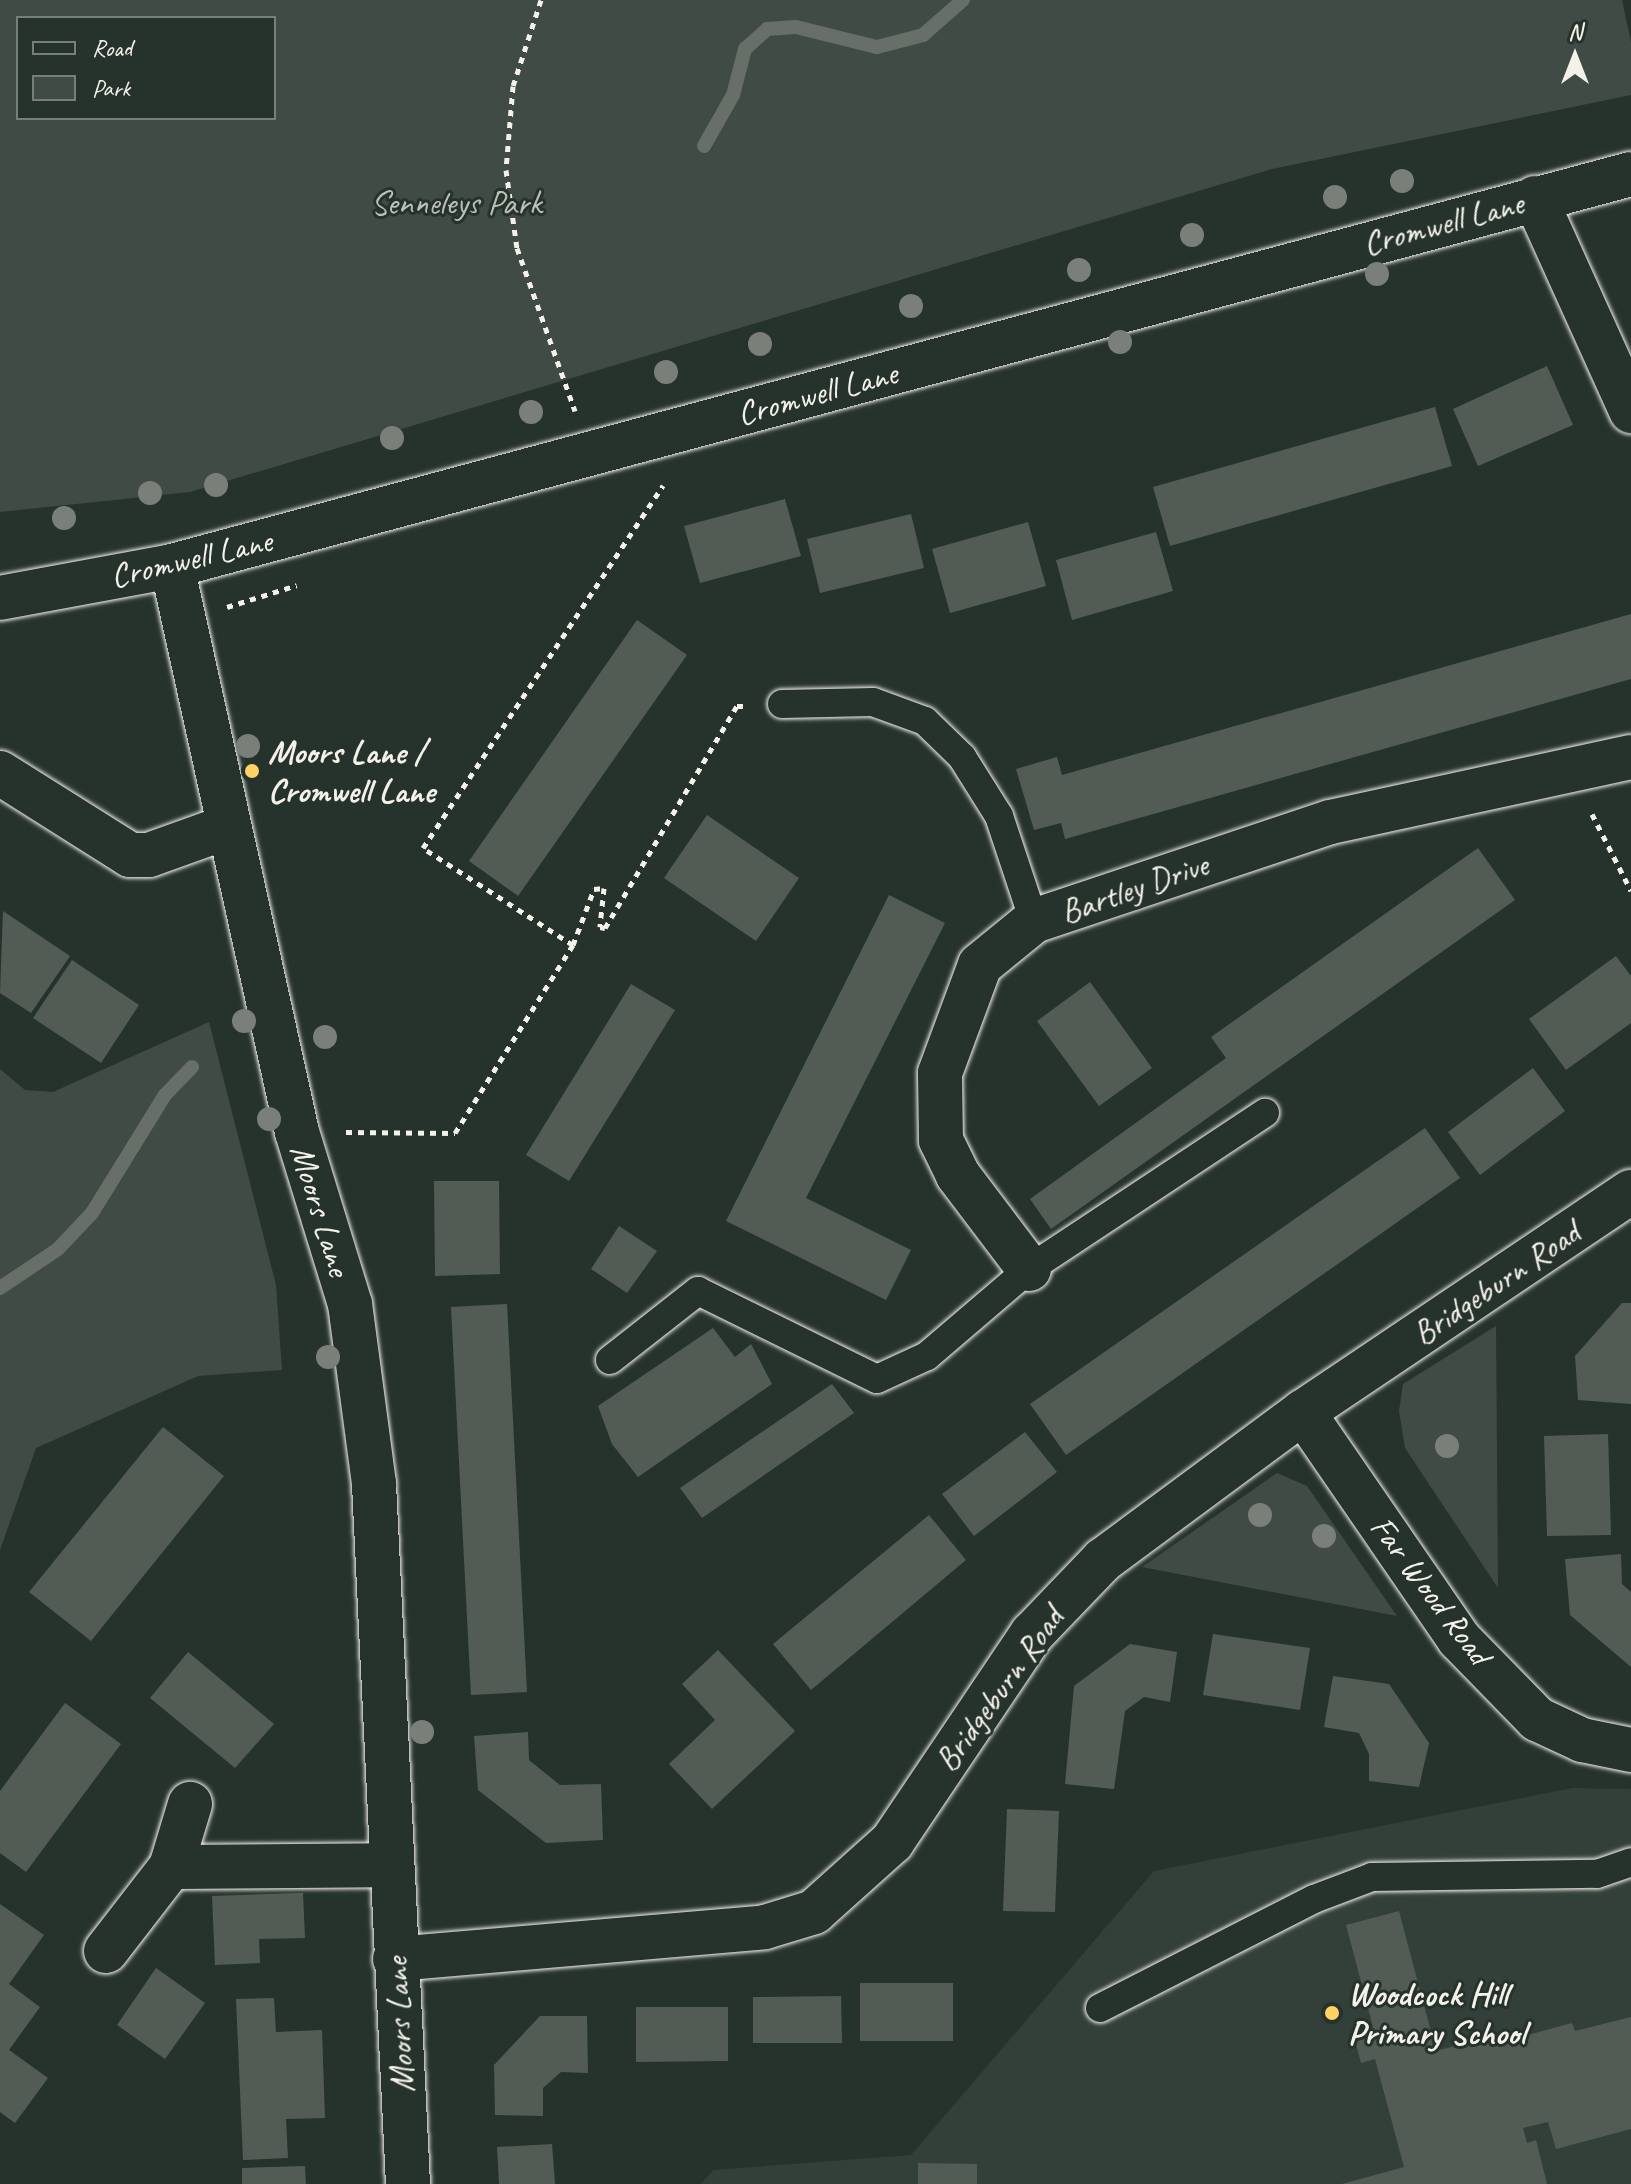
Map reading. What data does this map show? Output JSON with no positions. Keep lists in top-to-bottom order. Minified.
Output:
{"streets":{"street":["Cromwell Lane","Bartley Drive","Moors Lane","Bridgeburn Road","Far Wood Road"]},"crossings":[["Cromwell Lane","Moors Lane"],["Moors Lane","Bridgeburn Road"],["Bridgeburn Road","Far Wood Road"]],"parks":["Senneleys Park"],"places":["Moors Lane / Cromwell Lane","Woodcock Hill Primary School"],"legend":["Road","Park"],"north":"top"}
